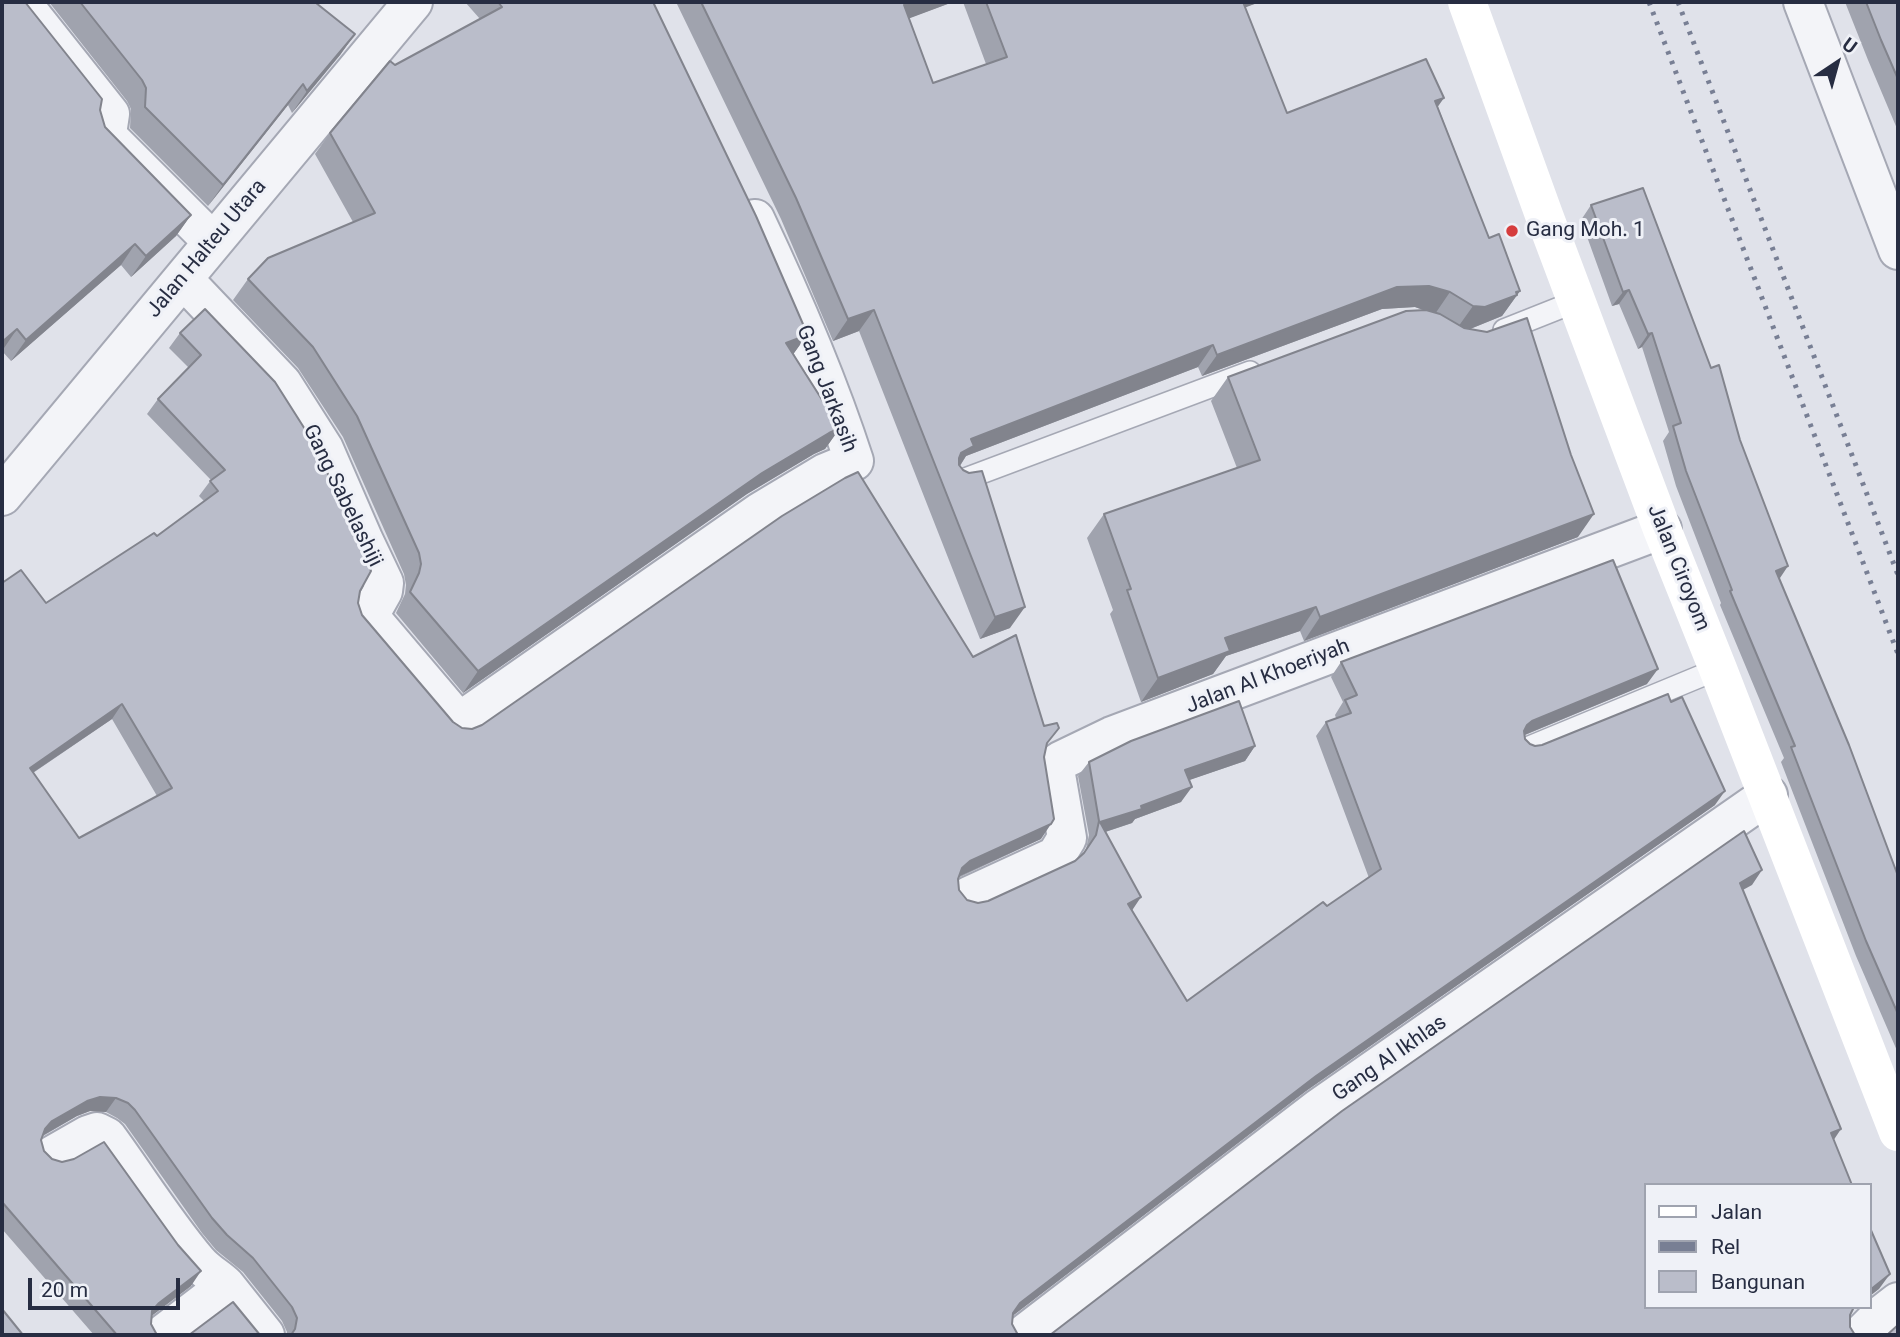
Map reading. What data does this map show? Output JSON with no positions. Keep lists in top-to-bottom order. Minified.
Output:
{"streets":{"main road":["Jalan Ciroyom"],"street":["Jalan Halteu Utara","Gang Jarkasih","Gang Sabelashiji","Jalan Al Khoeriyah","Gang Al Ikhlas"]},"crossings":[["Jalan Halteu Utara","Gang Sabelashiji"],["Gang Jarkasih","Gang Sabelashiji"],["Jalan Ciroyom","Jalan Al Khoeriyah"],["Jalan Ciroyom","Gang Al Ikhlas"]],"places":["Gang Moh. 1"],"legend":["Jalan","Rel","Bangunan"],"scale_bar":"20 m","north":"top right"}
